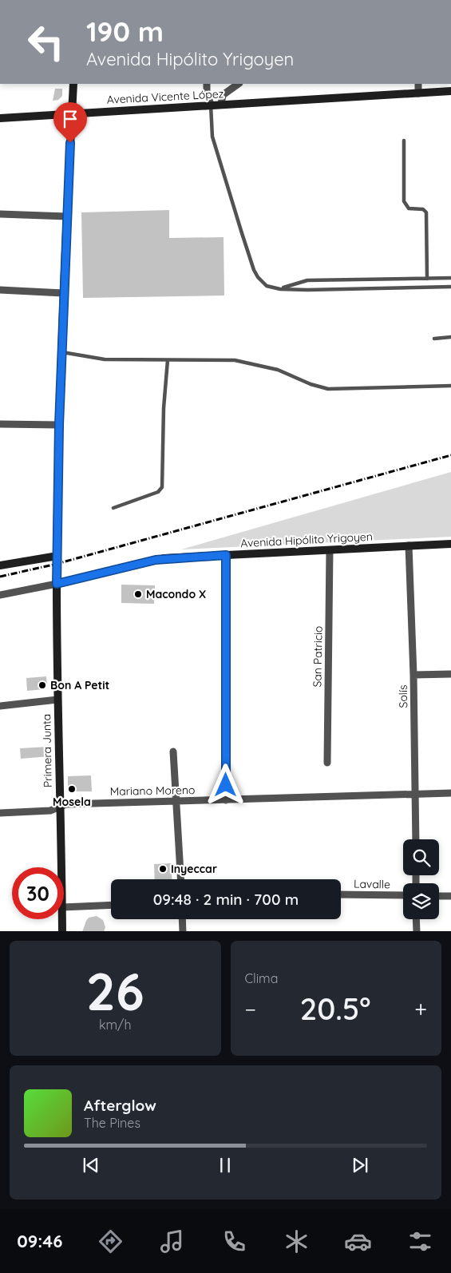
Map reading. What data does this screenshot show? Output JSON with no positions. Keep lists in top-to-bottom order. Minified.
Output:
{"streets":{"main road":["Avenida Vicente López","Avenida Hipólito Yrigoyen","Primera Junta"],"street":["San Patricio","Solís","Mariano Moreno","Lavalle"]},"crossings":[["Avenida Vicente López","Primera Junta"],["Avenida Hipólito Yrigoyen","San Patricio"],["Avenida Hipólito Yrigoyen","Solís"],["Avenida Hipólito Yrigoyen","Primera Junta"],["Solís","Mariano Moreno"],["Primera Junta","Mariano Moreno"]],"places":["Macondo X","Bon A Petit","Mosela","Inyeccar"],"page":{"turn":["190 m","Avenida Hipólito Yrigoyen"],"limit":"30","trip":"09:48 · 2 min · 700 m","tile":[["26","km/h"],"Clima"],"heat":["−","20.5°","+"],"song":["Afterglow","The Pines"],"tabs":"09:46"}}
